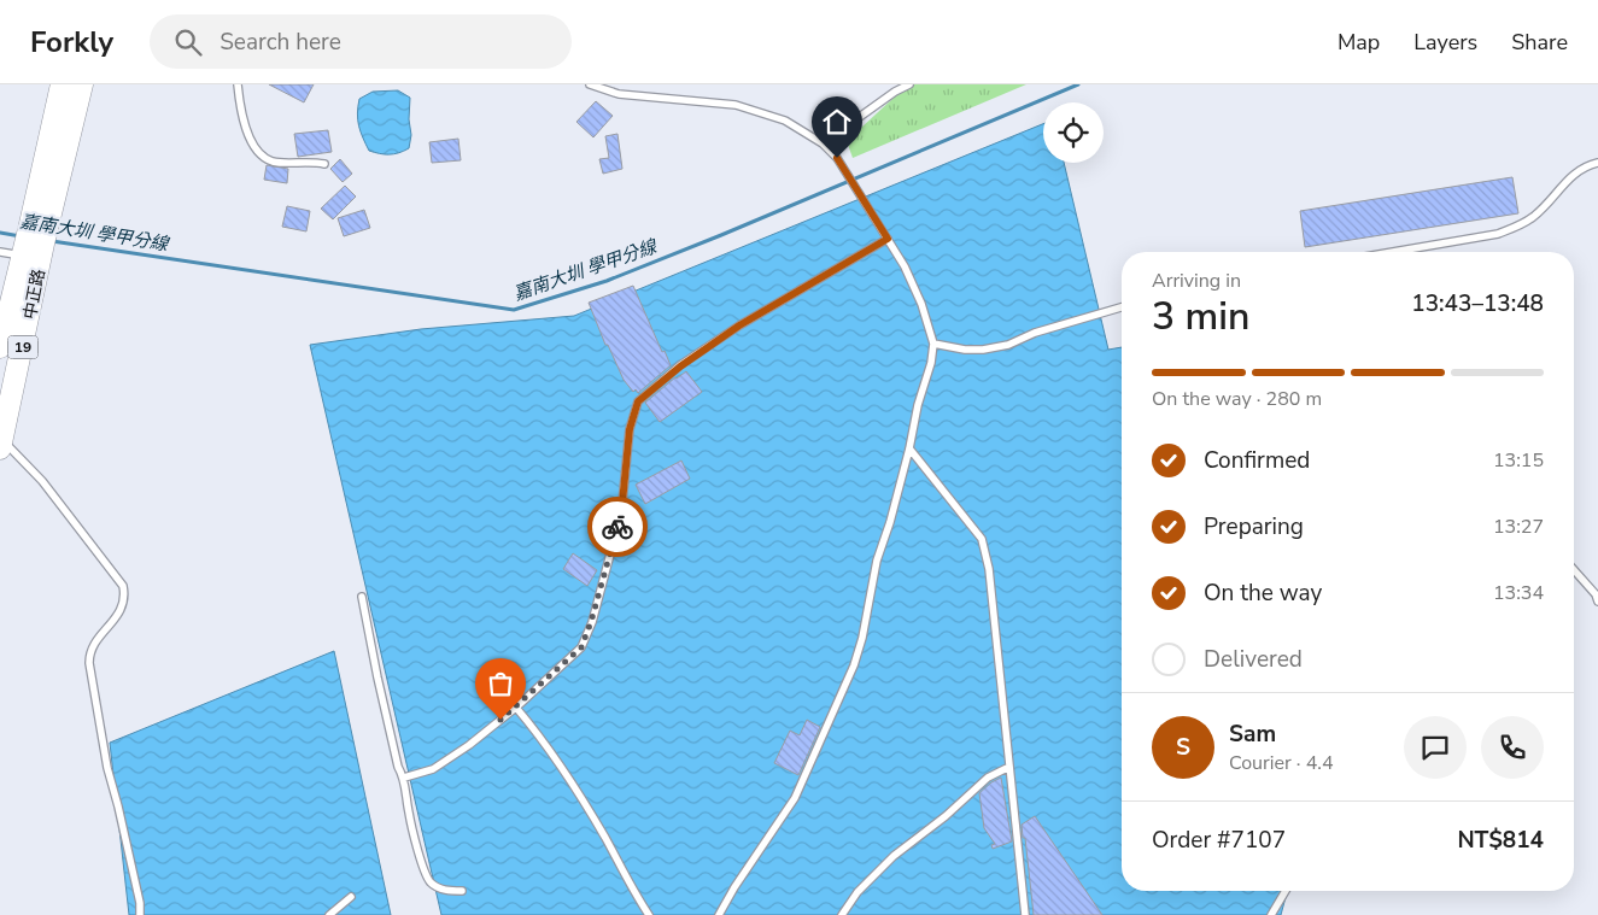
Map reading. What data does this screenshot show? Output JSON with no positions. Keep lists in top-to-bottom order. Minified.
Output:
{"streets":{"main road":["中正路","19"]},"water":["嘉南大圳 學甲分線"],"page":{"header":"Forkly","search":"Search here","nav":["Map","Layers","Share"],"heading":["3 min","Arriving in","13:43–13:48"],"panel":["Sam","Courier · 4.4","Order #7107","NT$814"],"bar":"On the way · 280 m","list":[["Confirmed","13:15"],["Preparing","13:27"],["On the way","13:34"],"Delivered"],"round":"S"}}
